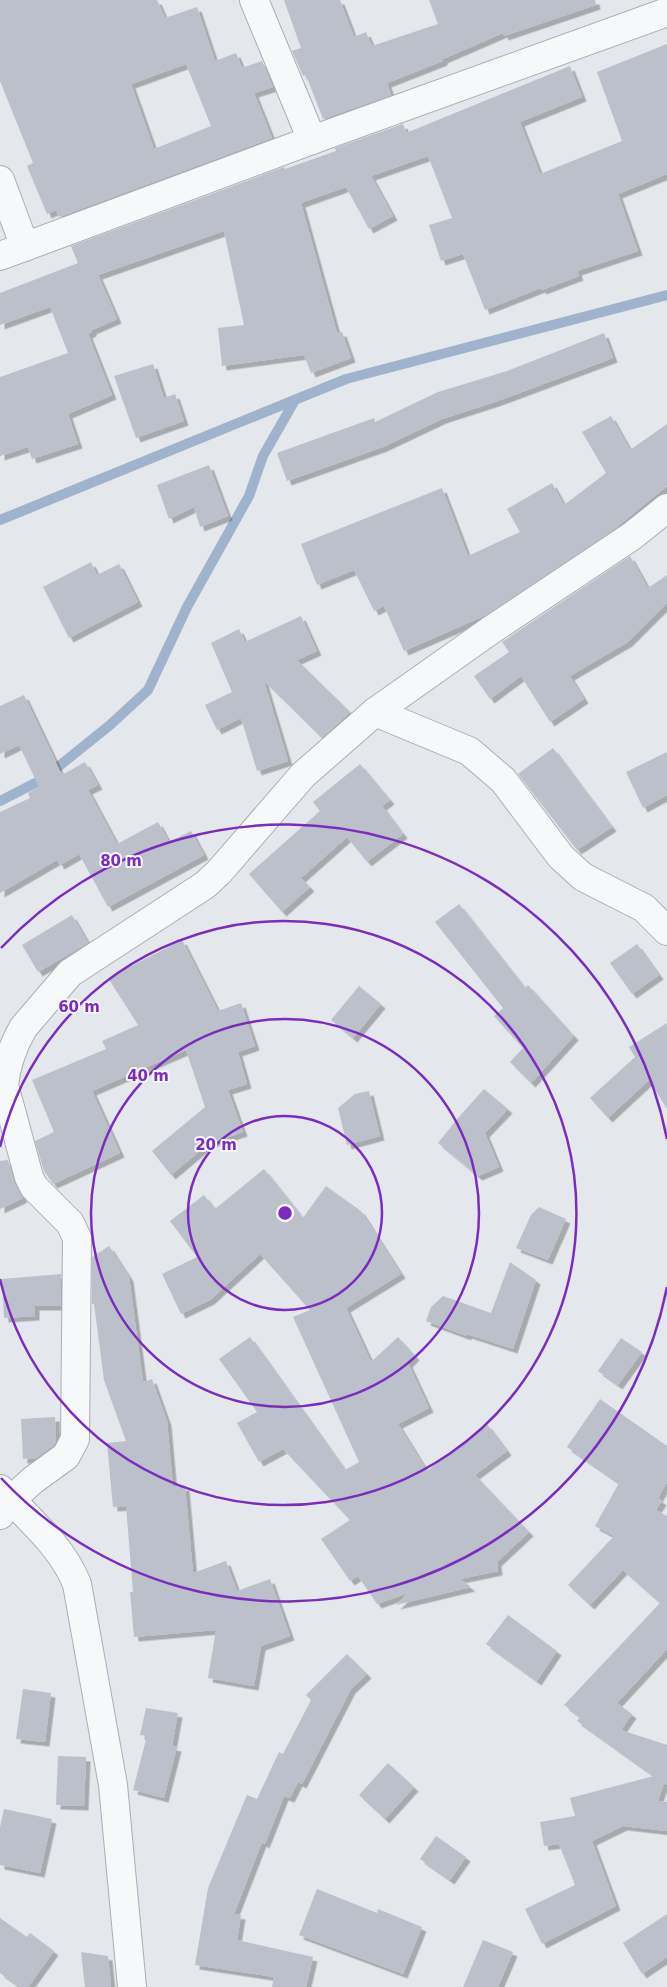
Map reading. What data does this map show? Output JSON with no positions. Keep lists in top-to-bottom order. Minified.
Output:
{"rings":["80 m","60 m","40 m","20 m"]}
